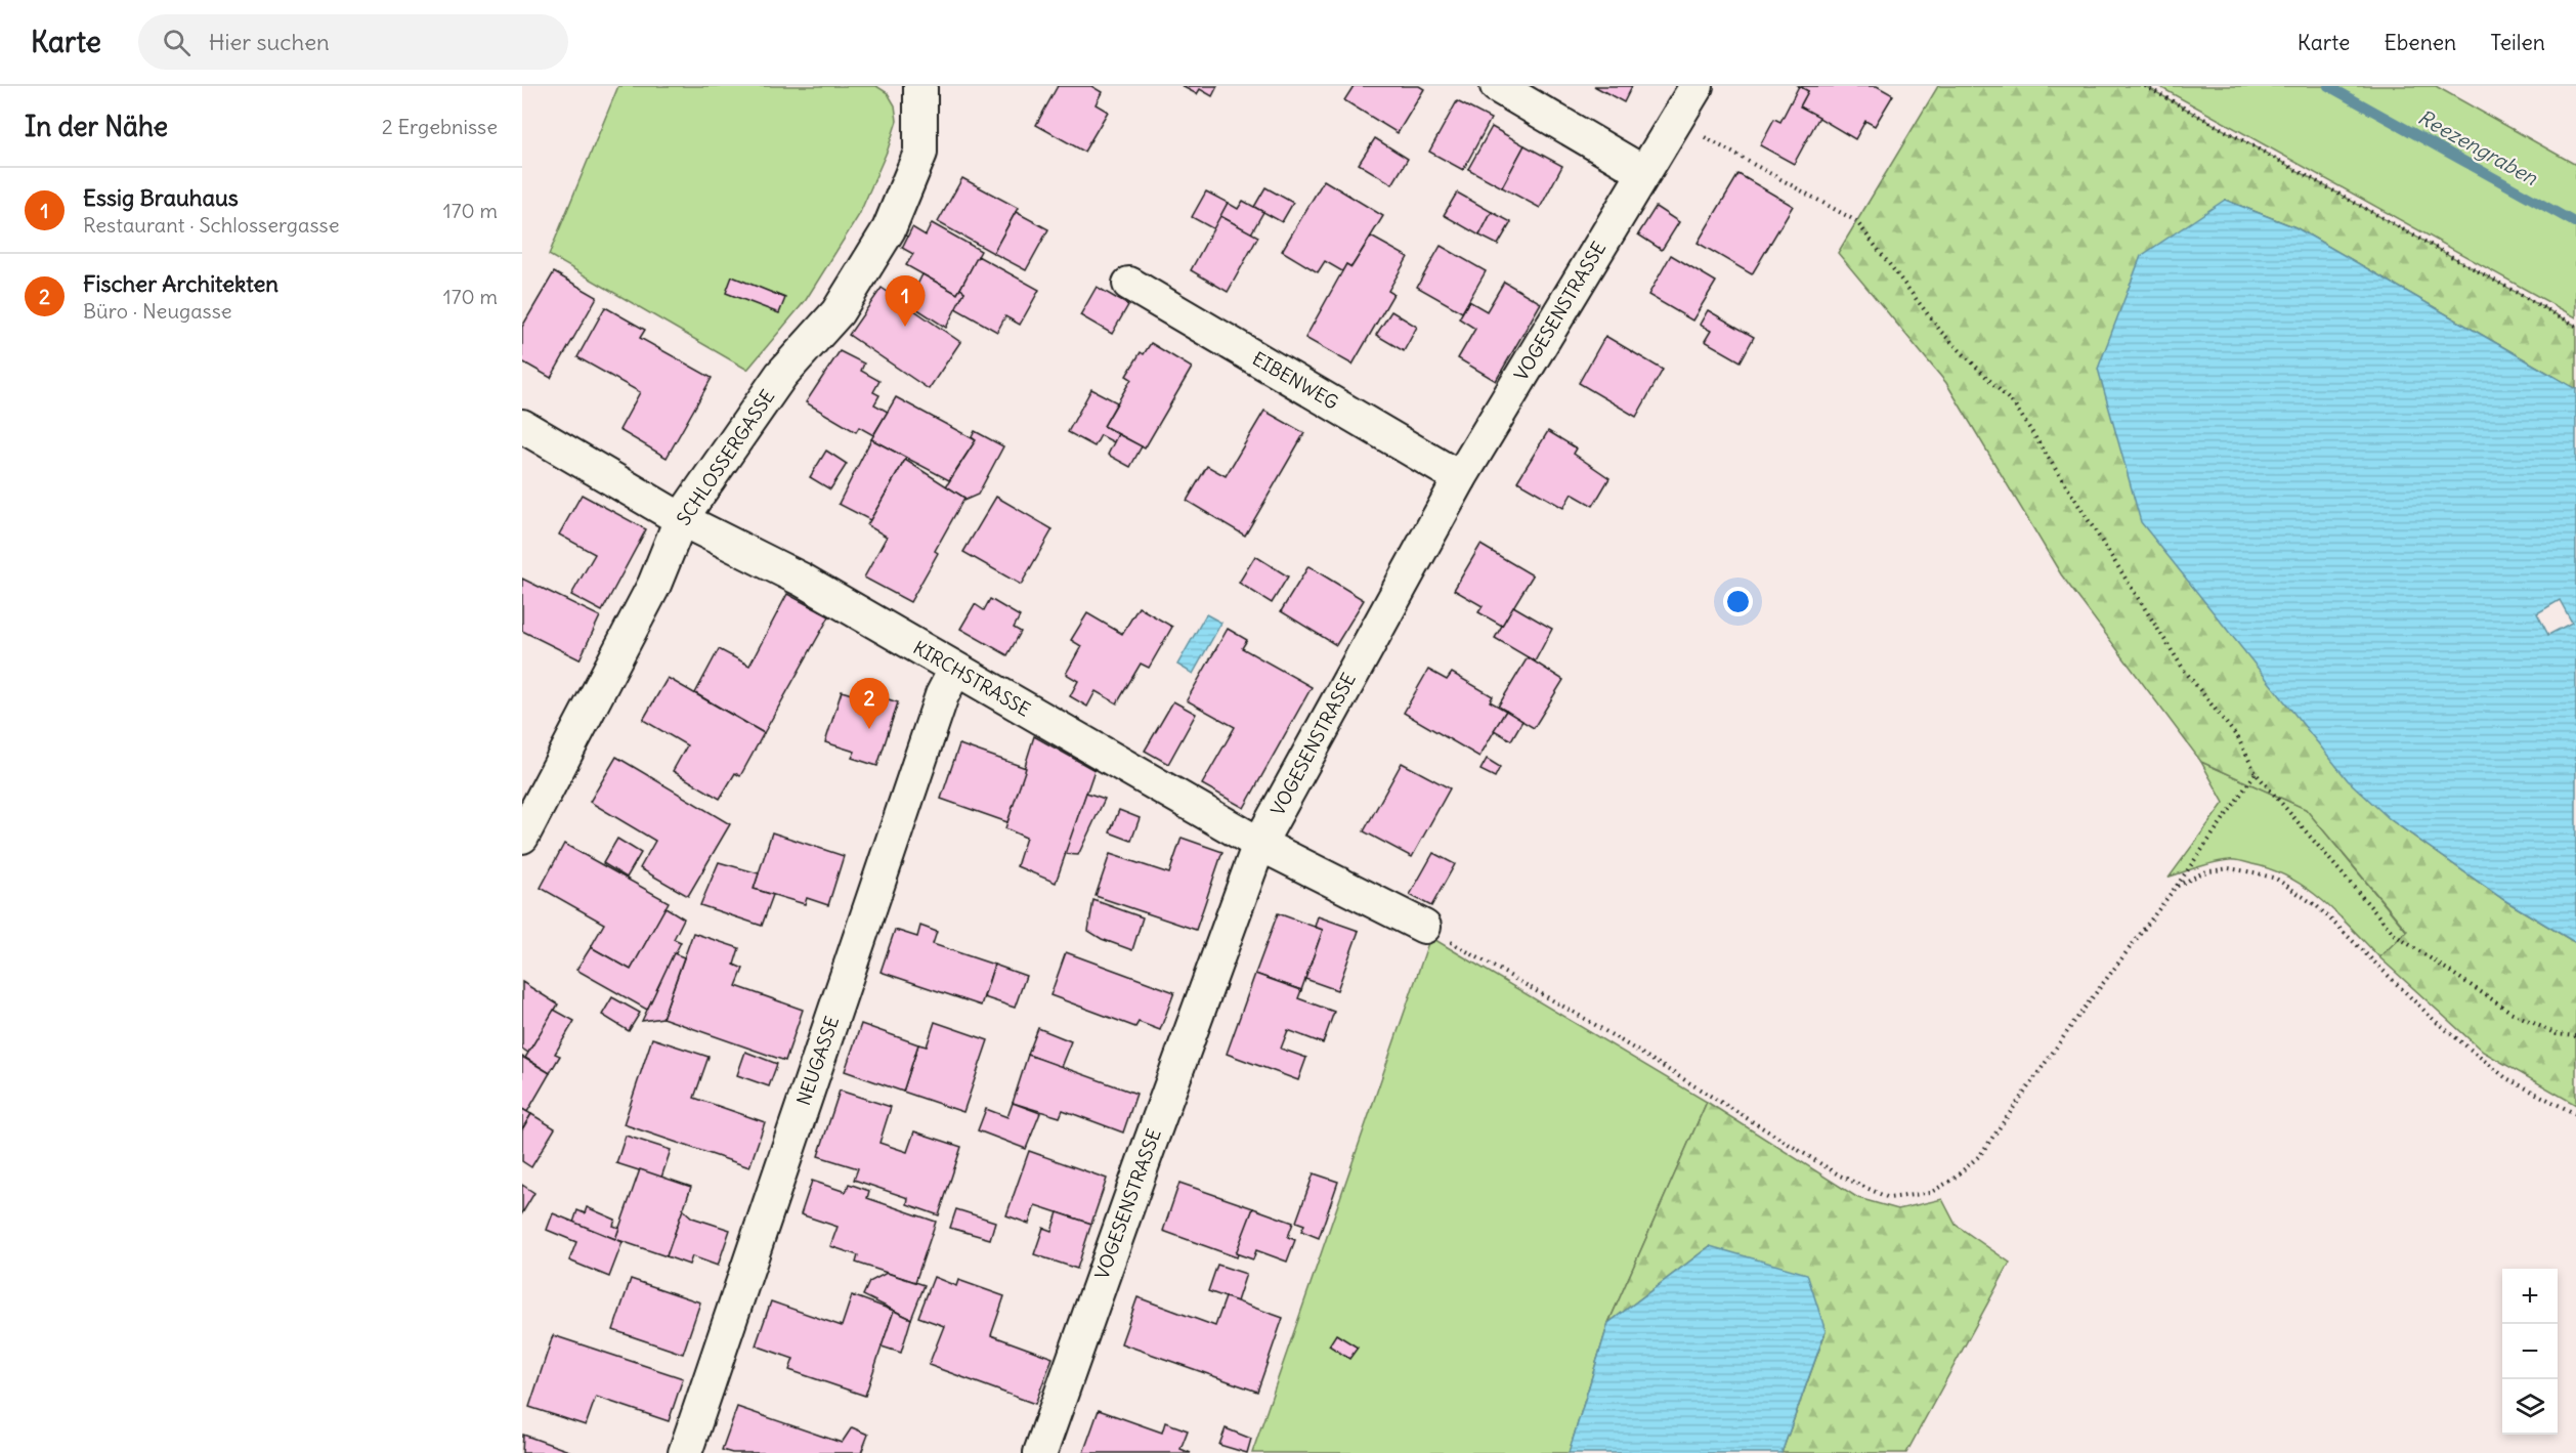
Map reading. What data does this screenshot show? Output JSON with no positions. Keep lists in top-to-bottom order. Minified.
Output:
{"streets":{"street":["VOGESENSTRASSE","EIBENWEG","SCHLOSSERGASSE","KIRCHSTRASSE","NEUGASSE"]},"crossings":[["VOGESENSTRASSE","EIBENWEG"],["VOGESENSTRASSE","KIRCHSTRASSE"],["SCHLOSSERGASSE","KIRCHSTRASSE"],["KIRCHSTRASSE","NEUGASSE"]],"water":["Reezengraben"],"page":{"header":"Karte","search":"Hier suchen","nav":["Karte","Ebenen","Teilen"],"heading":["In der Nähe","2 Ergebnisse"],"list":[{"mark":"1","name":"Essig Brauhaus","note":"Restaurant · Schlossergasse","value":"170 m"},{"mark":"2","name":"Fischer Architekten","note":"Büro · Neugasse","value":"170 m"}],"pins":["1","2"],"map_buttons":["+","−"]}}
